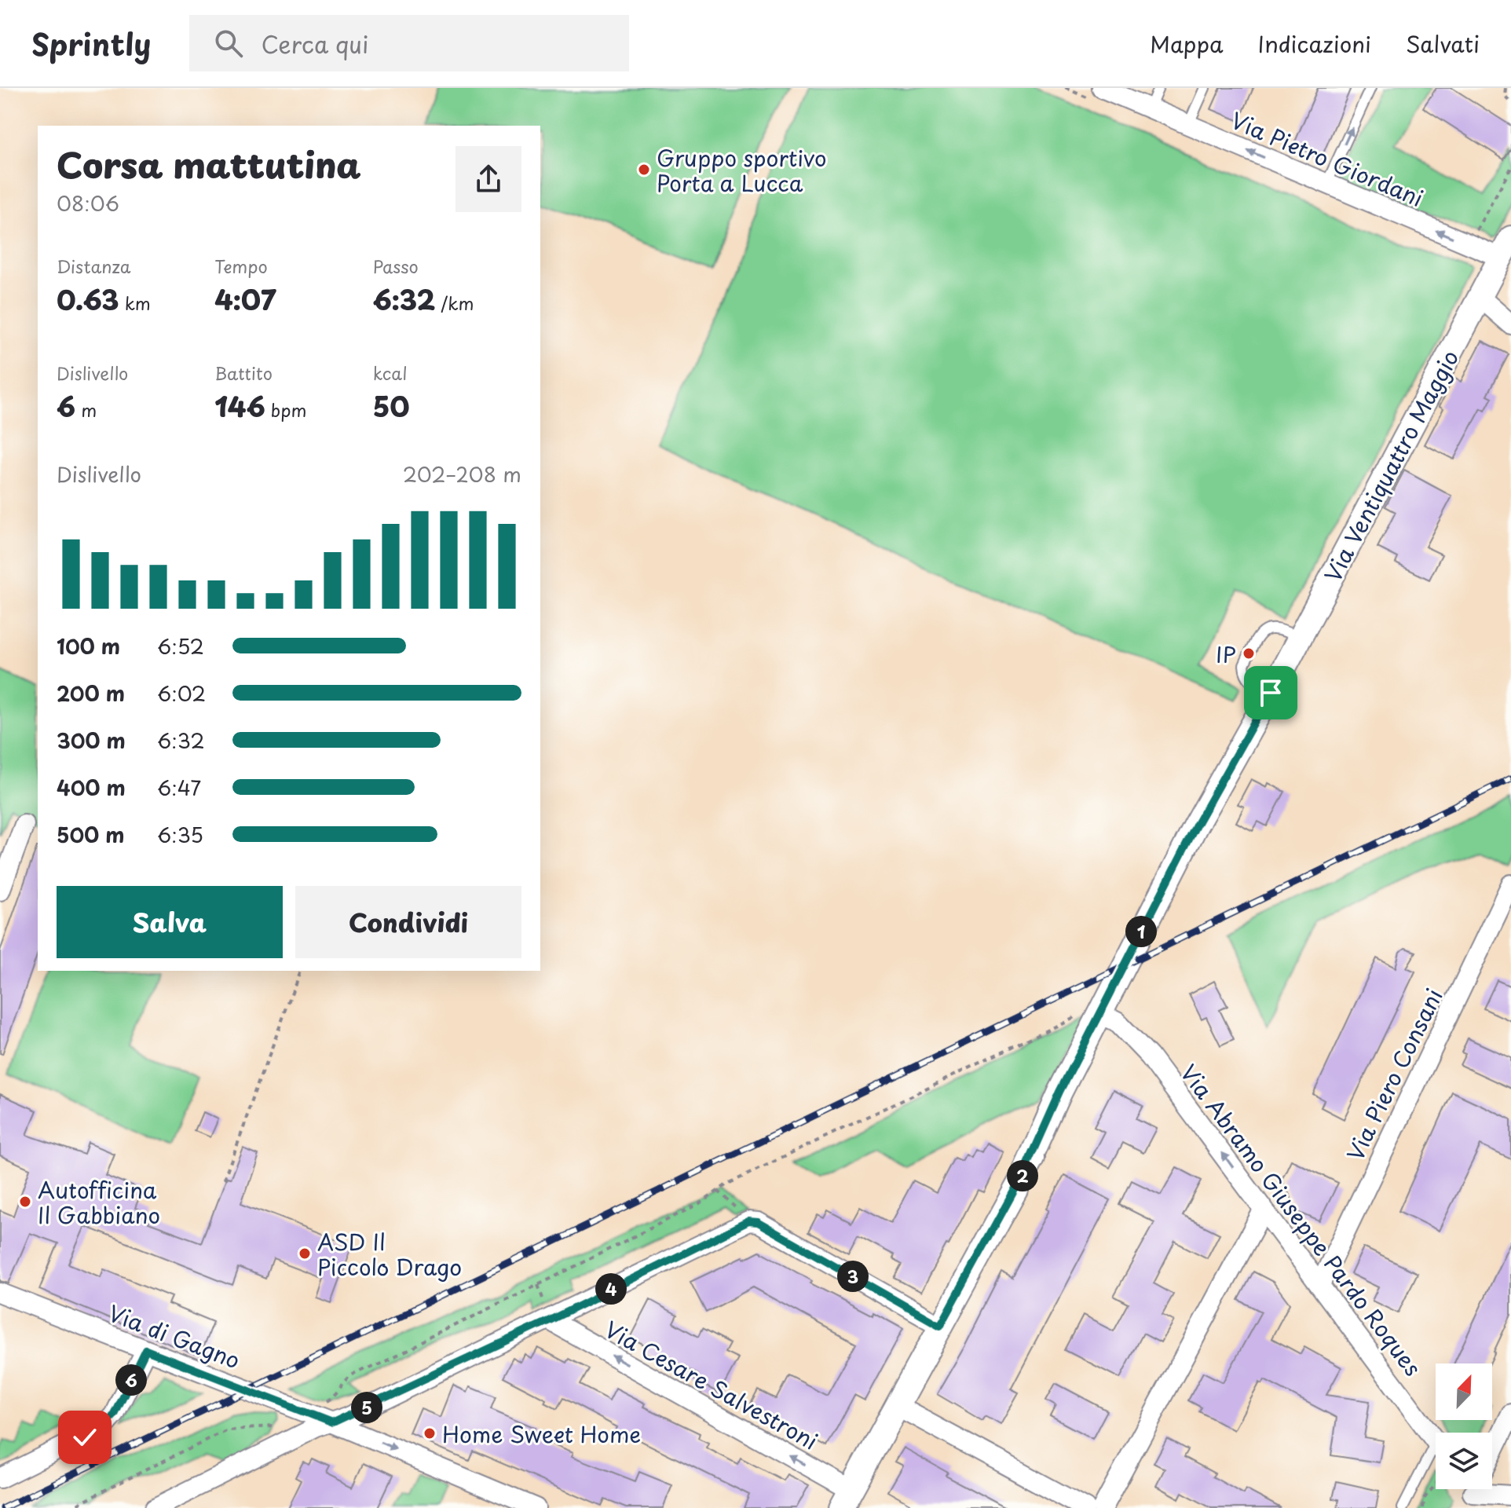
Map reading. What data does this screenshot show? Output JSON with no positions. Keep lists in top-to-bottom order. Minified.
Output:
{"streets":{"street":["Via Pietro Giordani","Via Ventiquattro Maggio","Via Piero Consani","Via Abramo Giuseppe Pardo Roques","Via di Gagno","Via Cesare Salvestroni"]},"crossings":[["Via Pietro Giordani","Via Ventiquattro Maggio"],["Via Ventiquattro Maggio","Via Abramo Giuseppe Pardo Roques"],["Via Ventiquattro Maggio","Via Cesare Salvestroni"],["Via Piero Consani","Via Abramo Giuseppe Pardo Roques"]],"one_way":["Via Pietro Giordani","Via Abramo Giuseppe Pardo Roques","Via di Gagno","Via Cesare Salvestroni"],"places":["Gruppo sportivo Porta a Lucca","IP","Autofficina Il Gabbiano","ASD Il Piccolo Drago","Home Sweet Home"],"north":"top right","page":{"header":"Sprintly","search":"Cerca qui","nav":["Mappa","Indicazioni","Salvati"],"heading":["Corsa mattutina","08:06"],"stats":[["Distanza","0.63 km"],["Tempo","4:07"],["Passo","6:32 /km"],["Dislivello","6 m"],["Battito","146 bpm"],["kcal","50"]],"chart":["Dislivello","202–208 m"],"list":[{"name":"100 m","note":"6:52"},{"name":"200 m","note":"6:02"},{"name":"300 m","note":"6:32"},{"name":"400 m","note":"6:47"},{"name":"500 m","note":"6:35"}],"buttons":["Salva","Condividi"],"pins":["1","2","3","4","6","5"]}}
